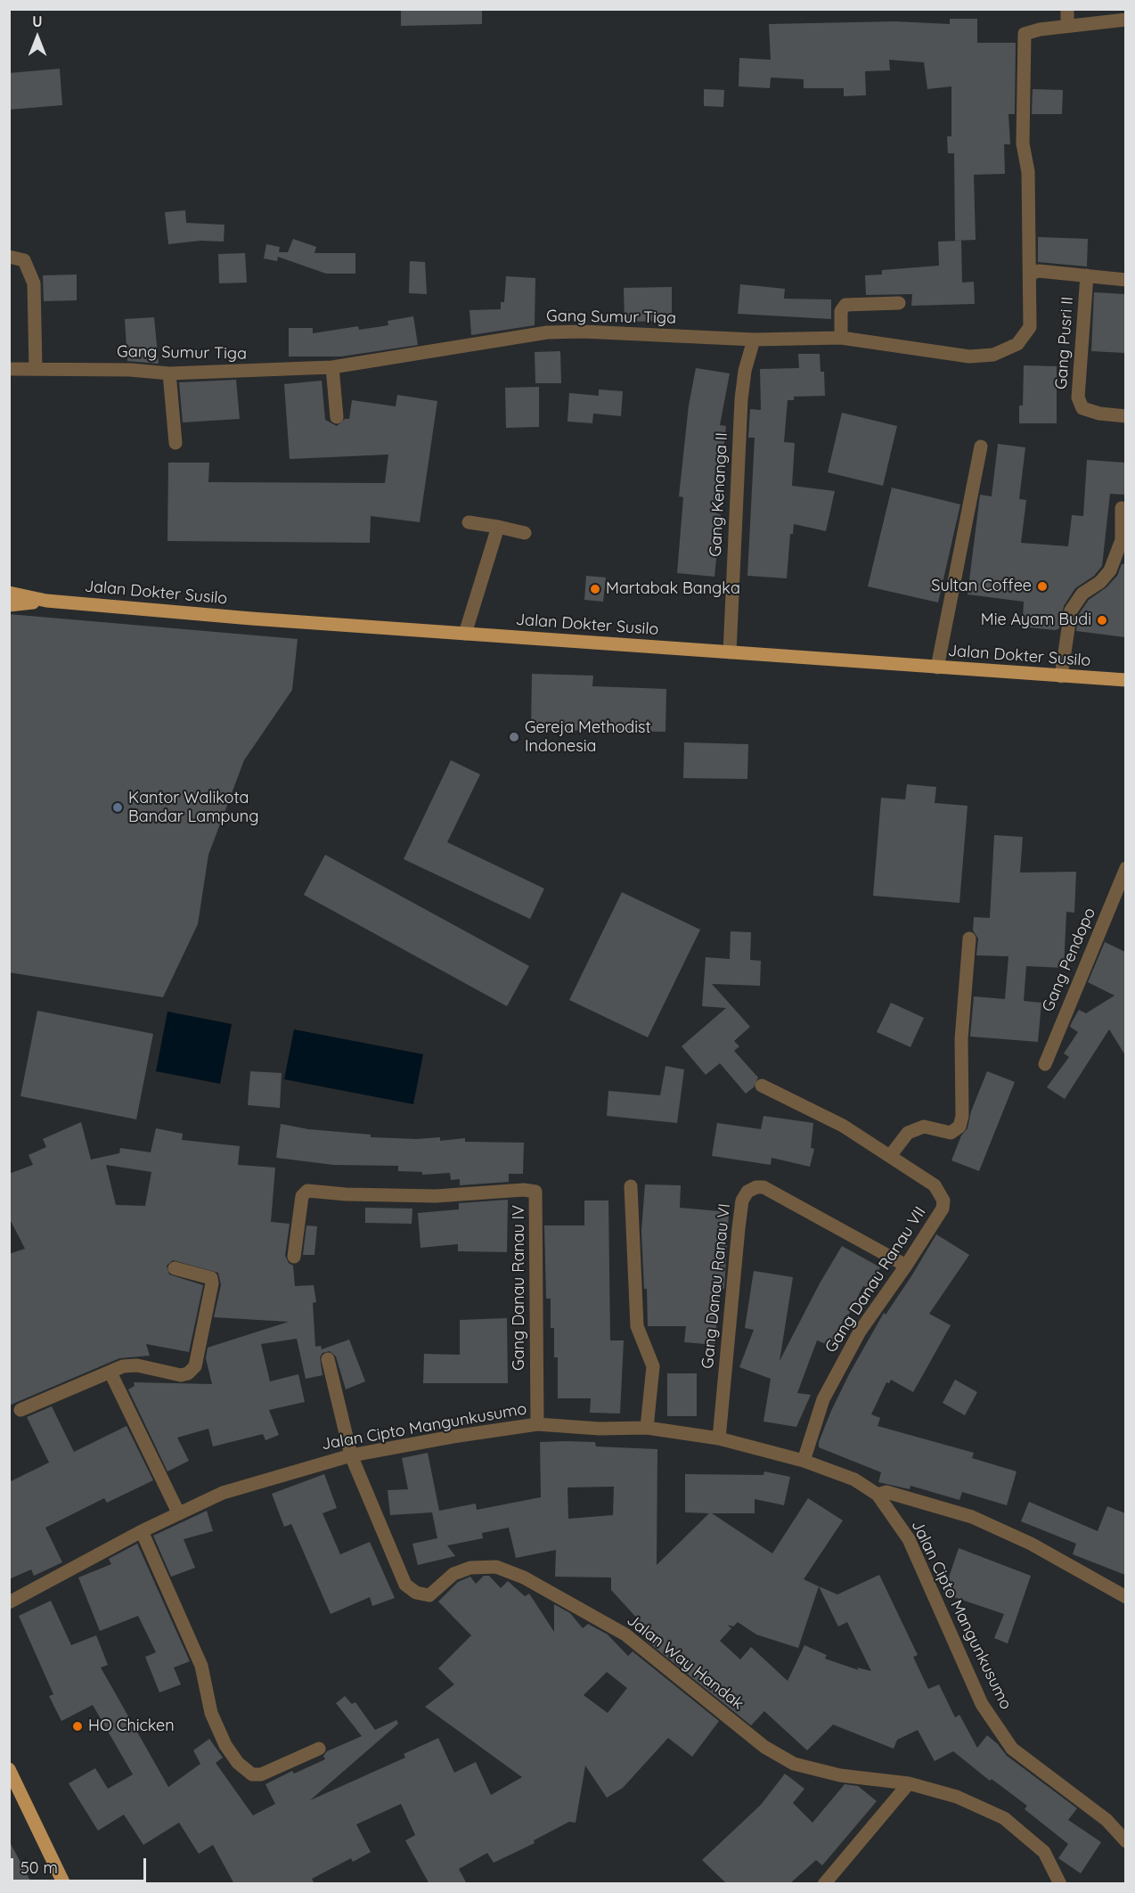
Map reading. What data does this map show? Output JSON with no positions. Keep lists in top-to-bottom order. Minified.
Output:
{"streets":{"main road":["Jalan Dokter Susilo"],"street":["Gang Sumur Tiga","Gang Pusri II","Gang Kenanga II","Gang Pendopo","Gang Danau Ranau VII","Gang Danau Ranau VI","Gang Danau Ranau IV","Jalan Cipto Mangunkusumo","Jalan Way Handak"]},"crossings":[["Gang Sumur Tiga","Gang Kenanga II"],["Gang Kenanga II","Jalan Dokter Susilo"],["Gang Danau Ranau VII","Gang Danau Ranau VI"],["Gang Danau Ranau VII","Jalan Cipto Mangunkusumo"],["Gang Danau Ranau VI","Jalan Cipto Mangunkusumo"],["Gang Danau Ranau IV","Jalan Cipto Mangunkusumo"],["Jalan Cipto Mangunkusumo","Jalan Way Handak"]],"places":["Sultan Coffee","Martabak Bangka","Mie Ayam Budi","Gereja Methodist Indonesia","Kantor Walikota Bandar Lampung","HO Chicken"],"scale_bar":"50 m","north":"top"}
